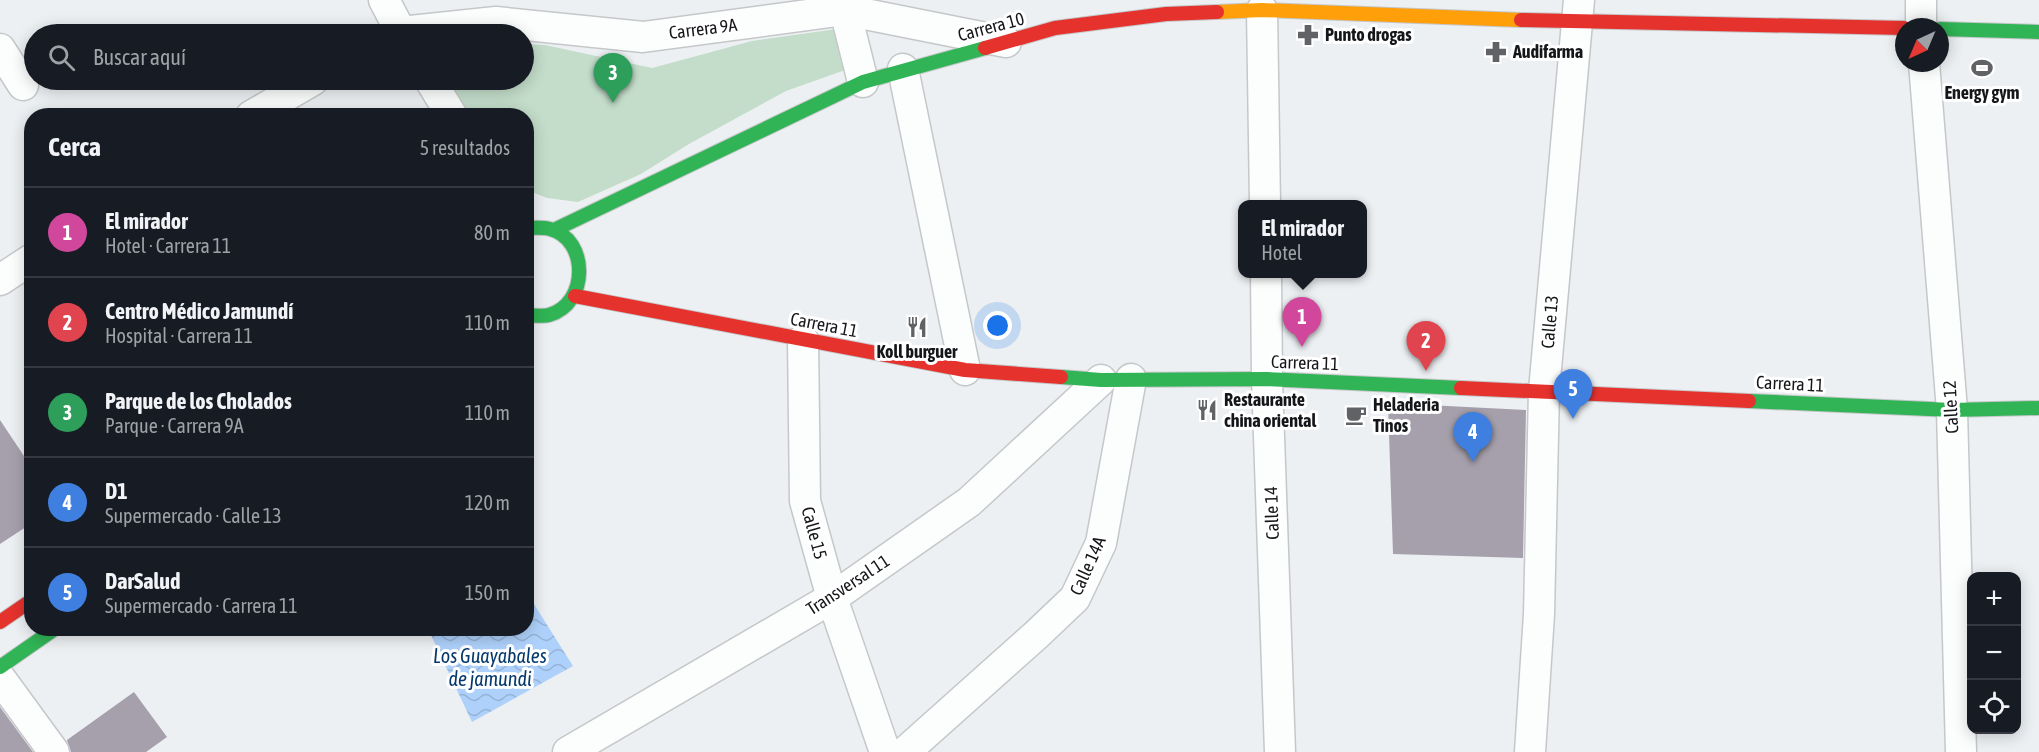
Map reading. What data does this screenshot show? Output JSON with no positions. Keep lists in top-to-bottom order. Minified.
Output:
{"streets":{"main road":["Carrera 10","Carrera 11"],"street":["Carrera 9A","Calle 13","Calle 12","Calle 14","Calle 15","Calle 14A","Transversal 11"]},"crossings":[["Carrera 10","Carrera 9A"],["Carrera 10","Calle 13"],["Calle 13","Carrera 11"],["Carrera 11","Calle 12"],["Carrera 11","Calle 14"],["Carrera 11","Calle 15"],["Carrera 11","Calle 14A"],["Carrera 11","Transversal 11"],["Calle 15","Transversal 11"]],"water":["Los Guayabales de jamundi"],"places":{"pharmacy":["Punto drogas","Audifarma"],"sports":["Energy gym"],"restaurant":["Koll burguer","Restaurante china oriental"],"cafe":["Heladeria Tinos"]},"north":"bottom left","page":{"search":"Buscar aquí","pins":["3","1","2","5","4"],"heading":["Cerca","5 resultados"],"list":[{"mark":"1","name":"El mirador","note":"Hotel · Carrera 11","value":"80 m"},{"mark":"2","name":"Centro Médico Jamundí","note":"Hospital · Carrera 11","value":"110 m"},{"mark":"3","name":"Parque de los Cholados","note":"Parque · Carrera 9A","value":"110 m"},{"mark":"4","name":"D1","note":"Supermercado · Calle 13","value":"120 m"},{"mark":"5","name":"DarSalud","note":"Supermercado · Carrera 11","value":"150 m"}],"popup":["El mirador","Hotel"],"map_buttons":["+","−"]}}
